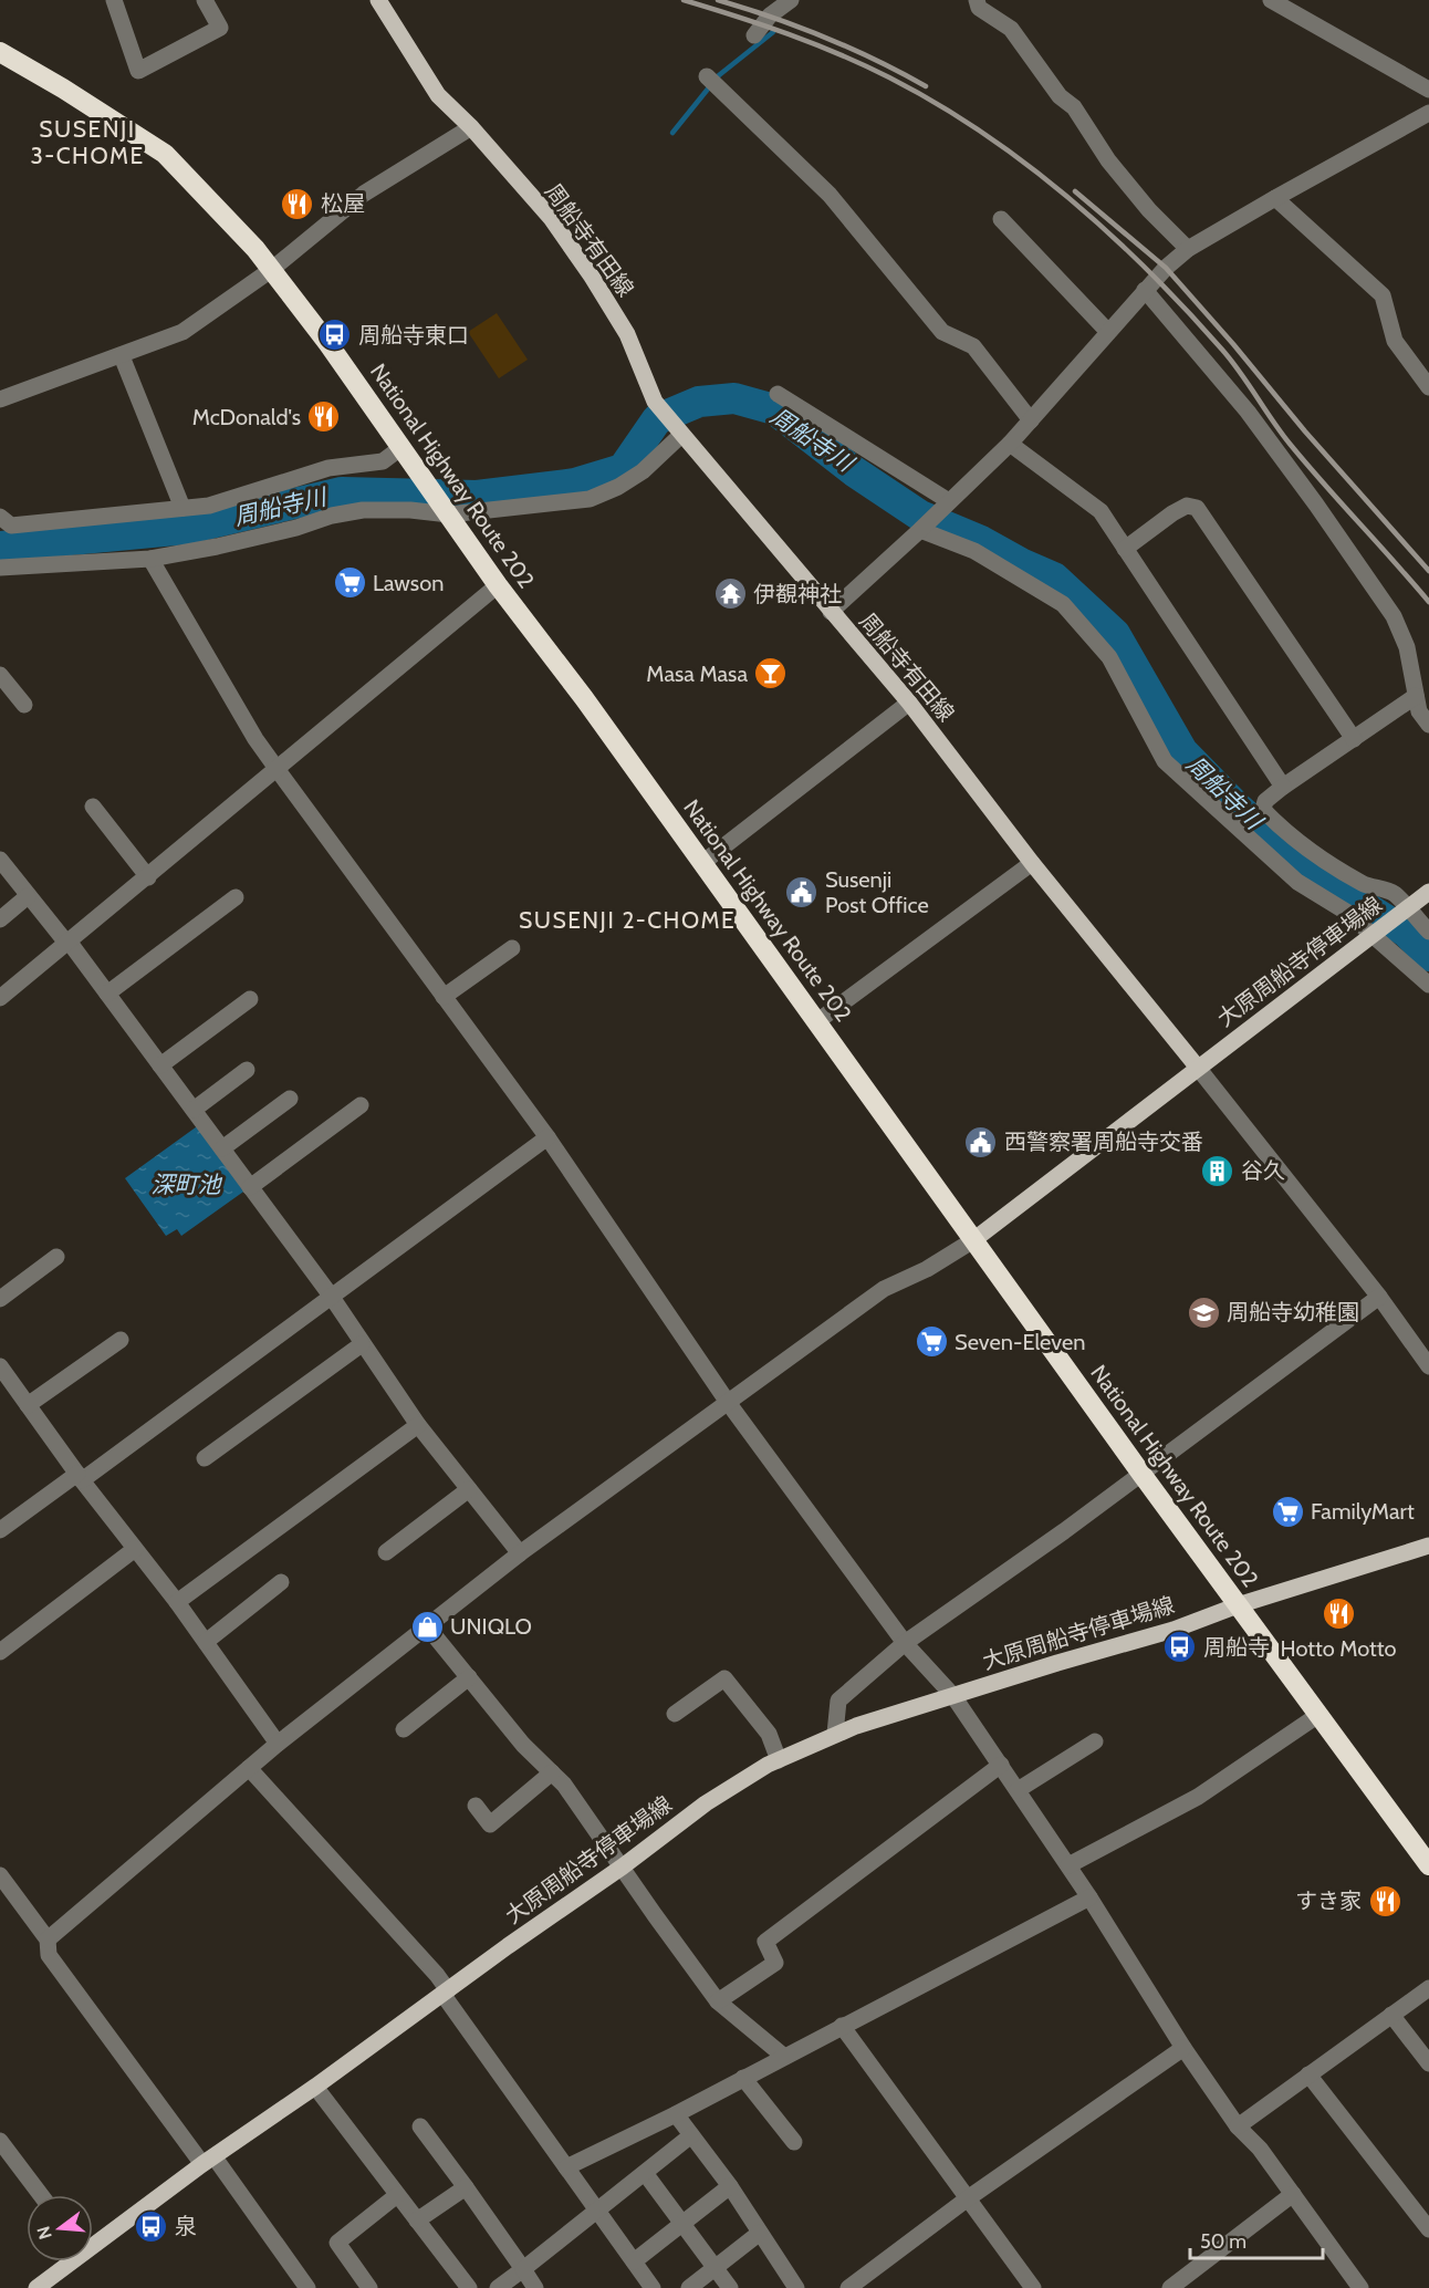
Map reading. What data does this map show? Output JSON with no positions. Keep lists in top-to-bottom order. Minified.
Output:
{"streets":{"highway":["National Highway Route 202"],"main road":["周船寺有田線","大原周船寺停車場線"]},"crossings":[["周船寺有田線","大原周船寺停車場線"],["National Highway Route 202","大原周船寺停車場線"]],"districts":["SUSENJI 3-CHOME","SUSENJI 2-CHOME"],"water":["周船寺川","深町池"],"places":{"restaurant":["松屋","McDonald's","Hotto Motto","すき家"],"bus stop":["周船寺東口","周船寺","泉"],"supermarket":["Lawson","Seven-Eleven","FamilyMart"],"temple":["伊覩神社"],"bar":["Masa Masa"],"public building":["Susenji Post Office","西警察署周船寺交番"],"building":["谷久"],"school or university":["周船寺幼稚園"],"shop":["UNIQLO"]},"scale_bar":"50 m","north":"left"}
